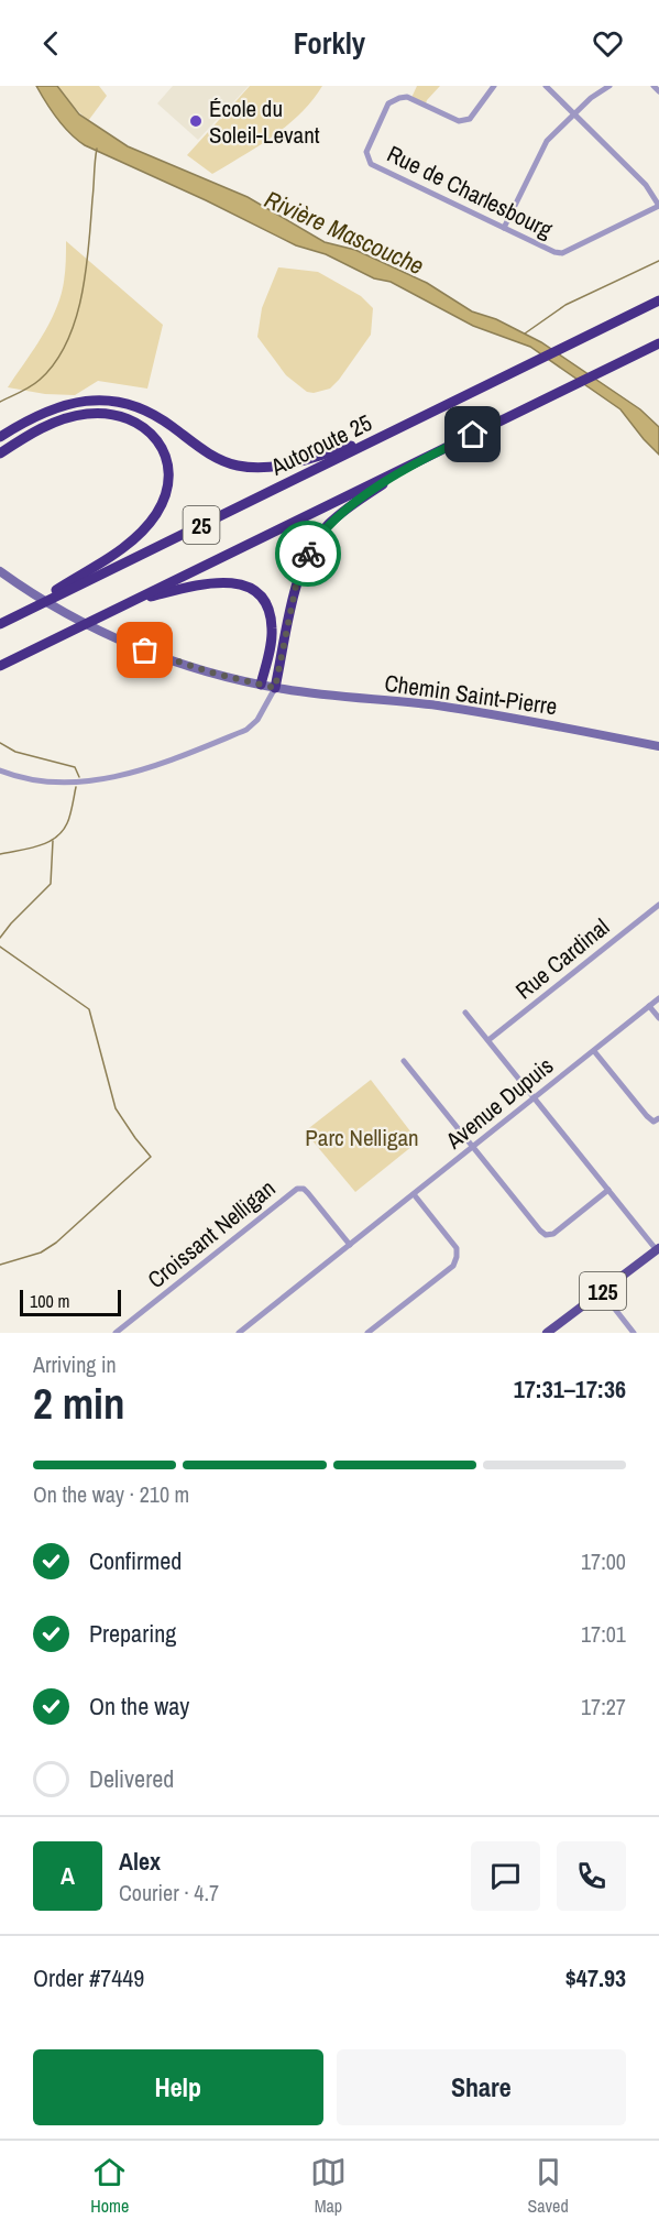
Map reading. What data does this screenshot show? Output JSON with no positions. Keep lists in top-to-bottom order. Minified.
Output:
{"streets":{"highway":["Autoroute 25","25"],"main road":["125"],"street":["Rue de Charlesbourg","Chemin Saint-Pierre","Rue Cardinal","Avenue Dupuis","Croissant Nelligan"]},"crossings":[["Avenue Dupuis","Croissant Nelligan"]],"water":["Rivière Mascouche"],"parks":["Parc Nelligan"],"places":["École du Soleil-Levant"],"scale_bar":"100 m","page":{"header":"Forkly","scale":"100 m","heading":["2 min","Arriving in","17:31–17:36"],"panel":["Alex","Courier · 4.7","Order #7449","$47.93"],"bar":"On the way · 210 m","list":[["Confirmed","17:00"],["Preparing","17:01"],["On the way","17:27"],"Delivered"],"round":"A","buttons":["Help","Share"],"tabs":["Home","Map","Saved"]}}
